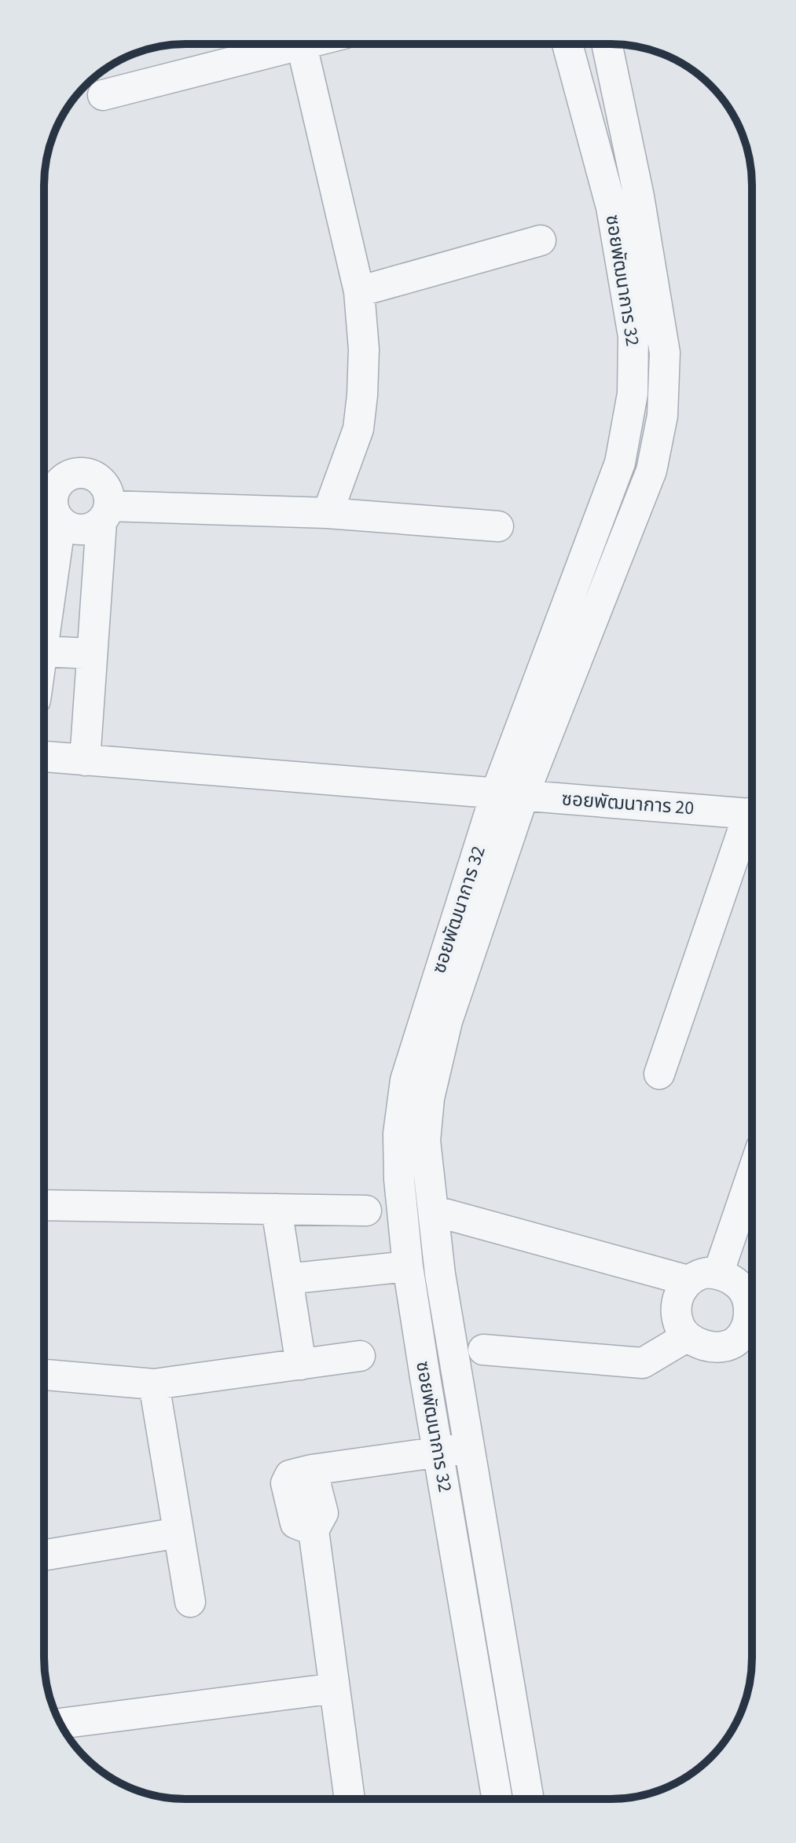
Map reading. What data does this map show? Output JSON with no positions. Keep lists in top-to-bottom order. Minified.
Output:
{"streets":{"street":["ซอยพัฒนาการ 32","ซอยพัฒนาการ 20"]},"crossings":[["ซอยพัฒนาการ 32","ซอยพัฒนาการ 20"]]}
